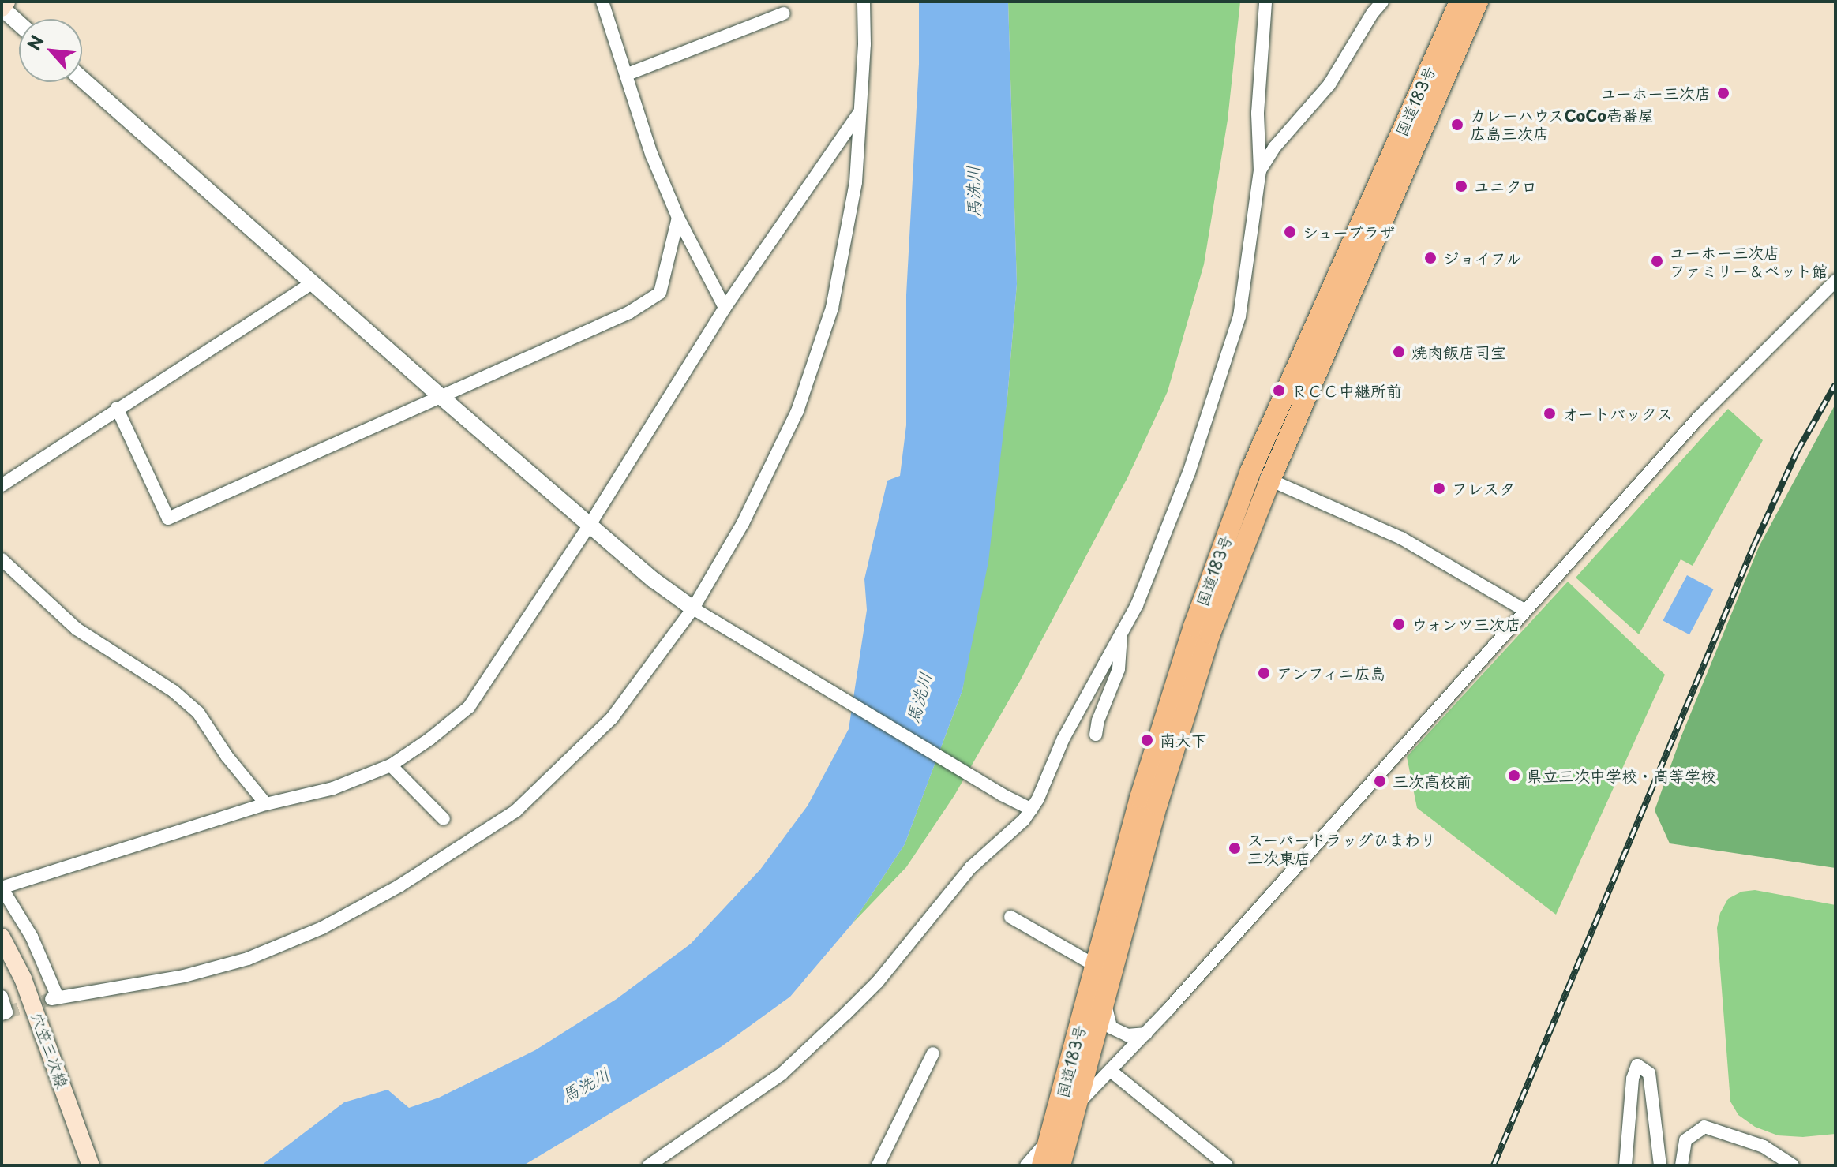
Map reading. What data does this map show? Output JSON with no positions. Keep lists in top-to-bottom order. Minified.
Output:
{"streets":{"highway":["国道183号"],"main road":["穴笠三次線"]},"water":["馬洗川"],"places":["ユーホー三次店","カレーハウスCoCo壱番屋 広島三次店","ユニクロ","シュープラザ","ジョイフル","ユーホー三次店 ファミリー＆ペット館","焼肉飯店司宝","ＲＣＣ中継所前","オートバックス","フレスタ","ウォンツ三次店","アンフィニ広島","南大下","県立三次中学校・高等学校","三次高校前","スーパードラッグひまわり 三次東店"],"north":"top left"}
